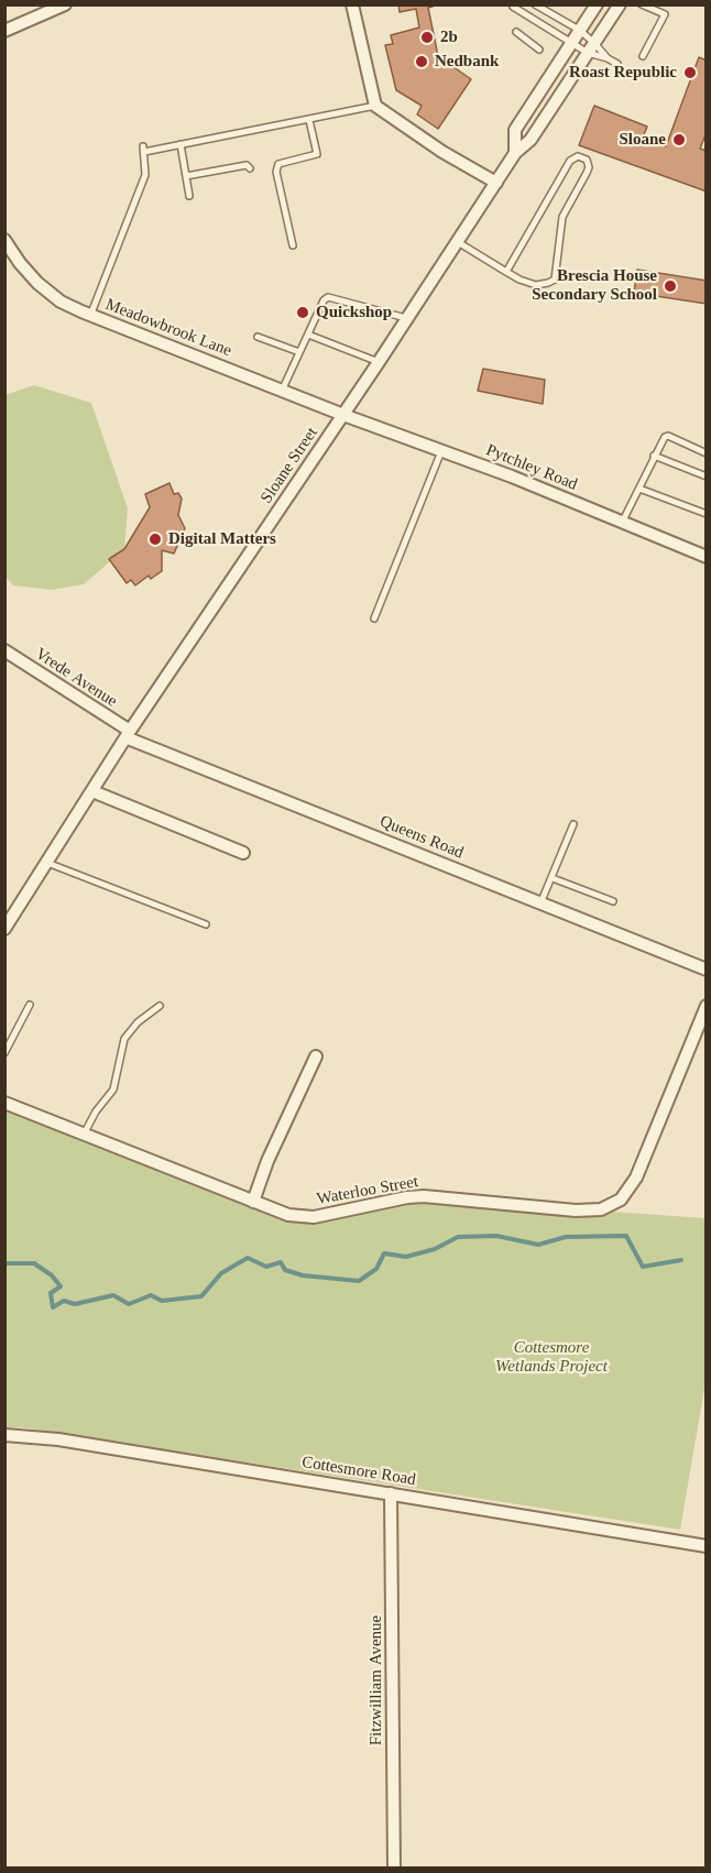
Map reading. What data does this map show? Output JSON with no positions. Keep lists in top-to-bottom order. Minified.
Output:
{"streets":{"street":["Meadowbrook Lane","Sloane Street","Pytchley Road","Vrede Avenue","Queens Road","Waterloo Street","Cottesmore Road","Fitzwilliam Avenue"]},"crossings":[["Meadowbrook Lane","Sloane Street"],["Meadowbrook Lane","Pytchley Road"],["Sloane Street","Pytchley Road"],["Sloane Street","Vrede Avenue"],["Sloane Street","Queens Road"],["Vrede Avenue","Queens Road"],["Cottesmore Road","Fitzwilliam Avenue"]],"parks":["Cottesmore Wetlands Project"],"places":["2b","Nedbank","Roast Republic","Sloane","Brescia House Secondary School","Quickshop","Digital Matters"]}
